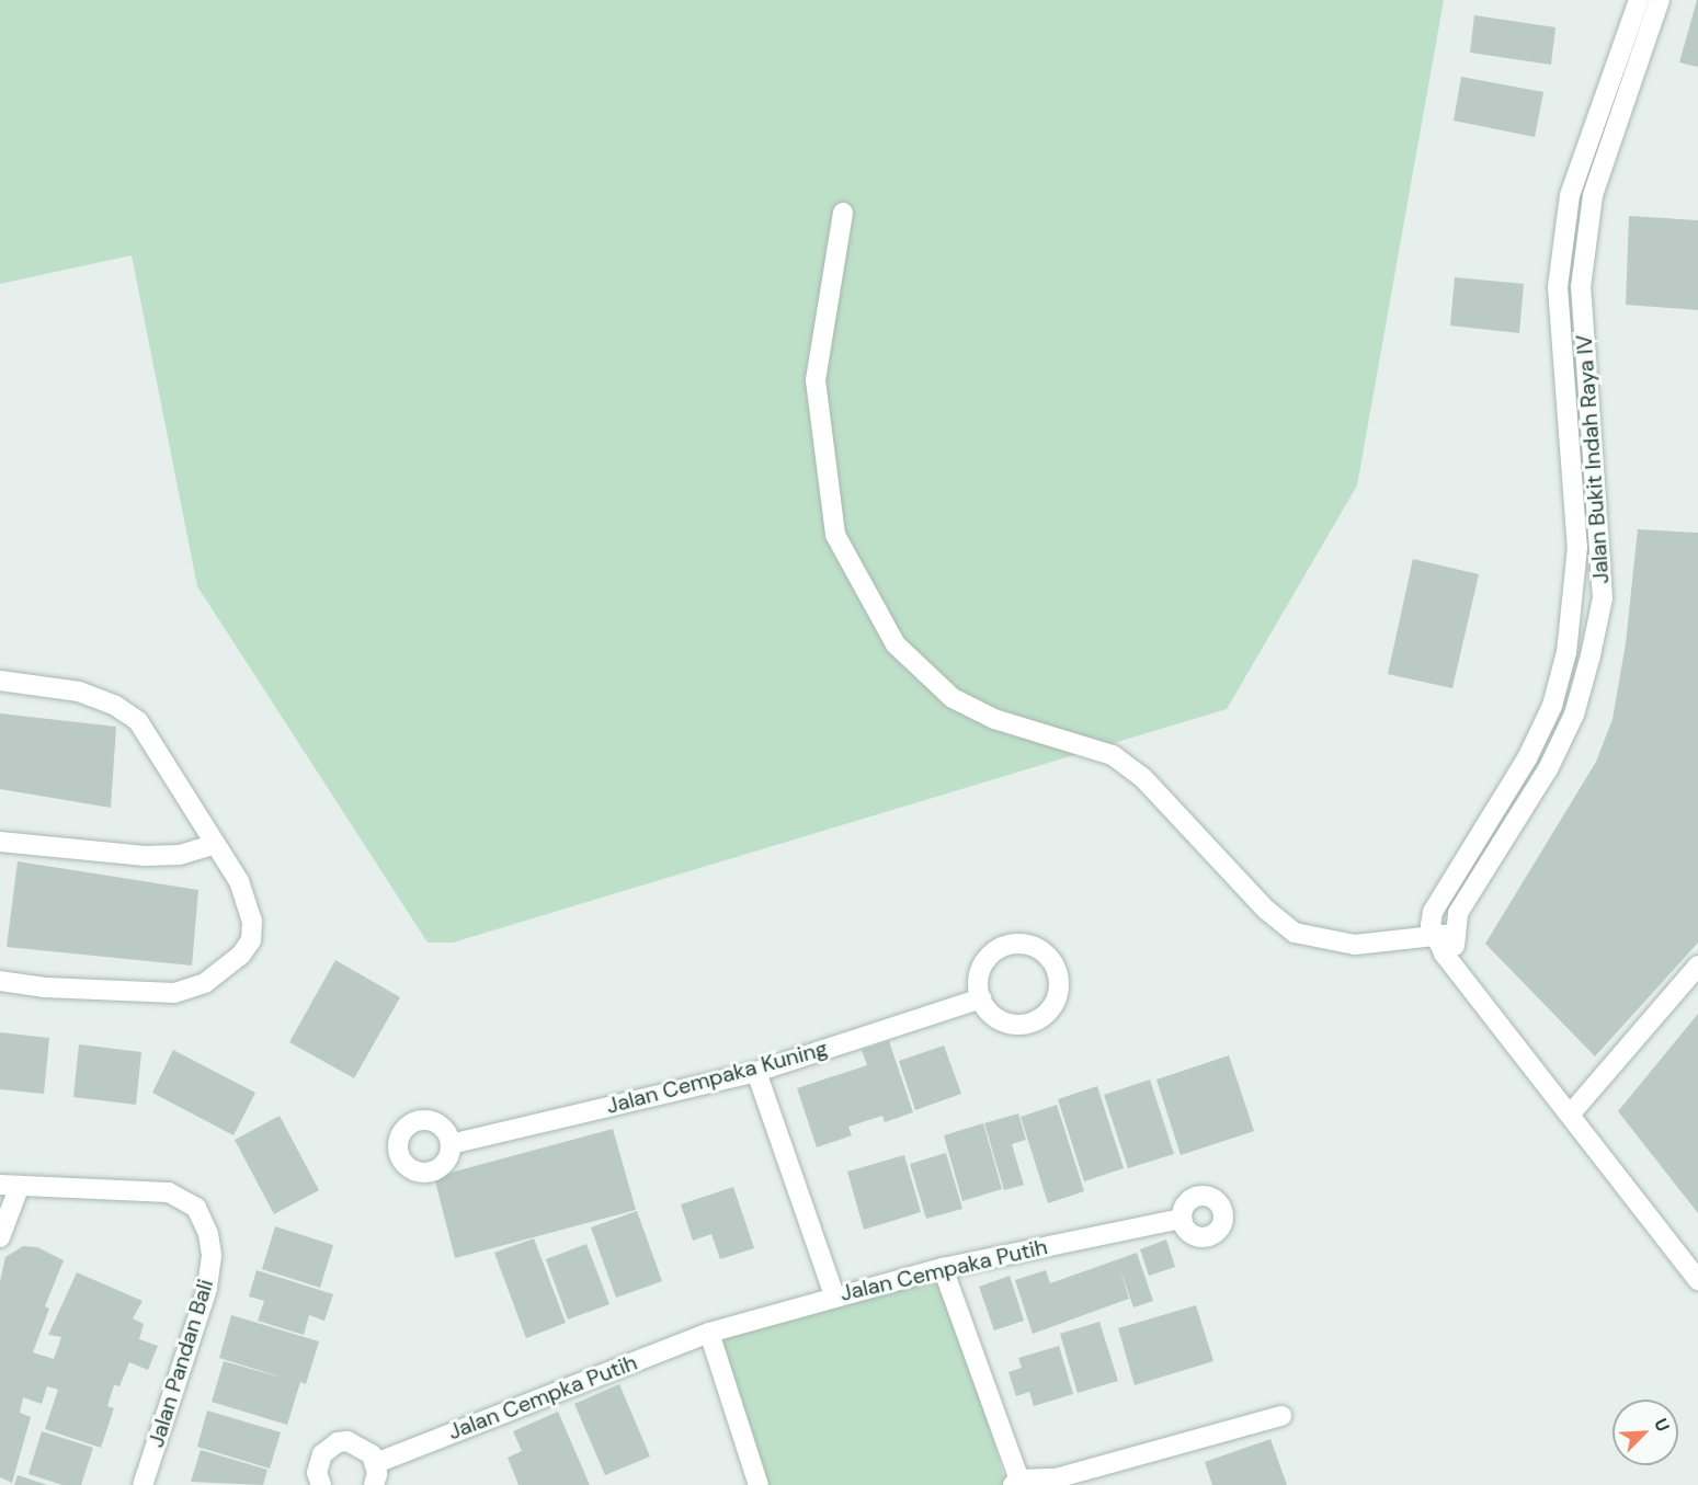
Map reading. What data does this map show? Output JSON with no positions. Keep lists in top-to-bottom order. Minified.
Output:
{"streets":{"street":["Jalan Bukit Indah Raya IV","Jalan Cempaka Kuning","Jalan Cempaka Putih","Jalan Pandan Bali","Jalan Cempka Putih"]},"crossings":[["Jalan Cempaka Putih","Jalan Cempka Putih"]],"north":"top right"}
